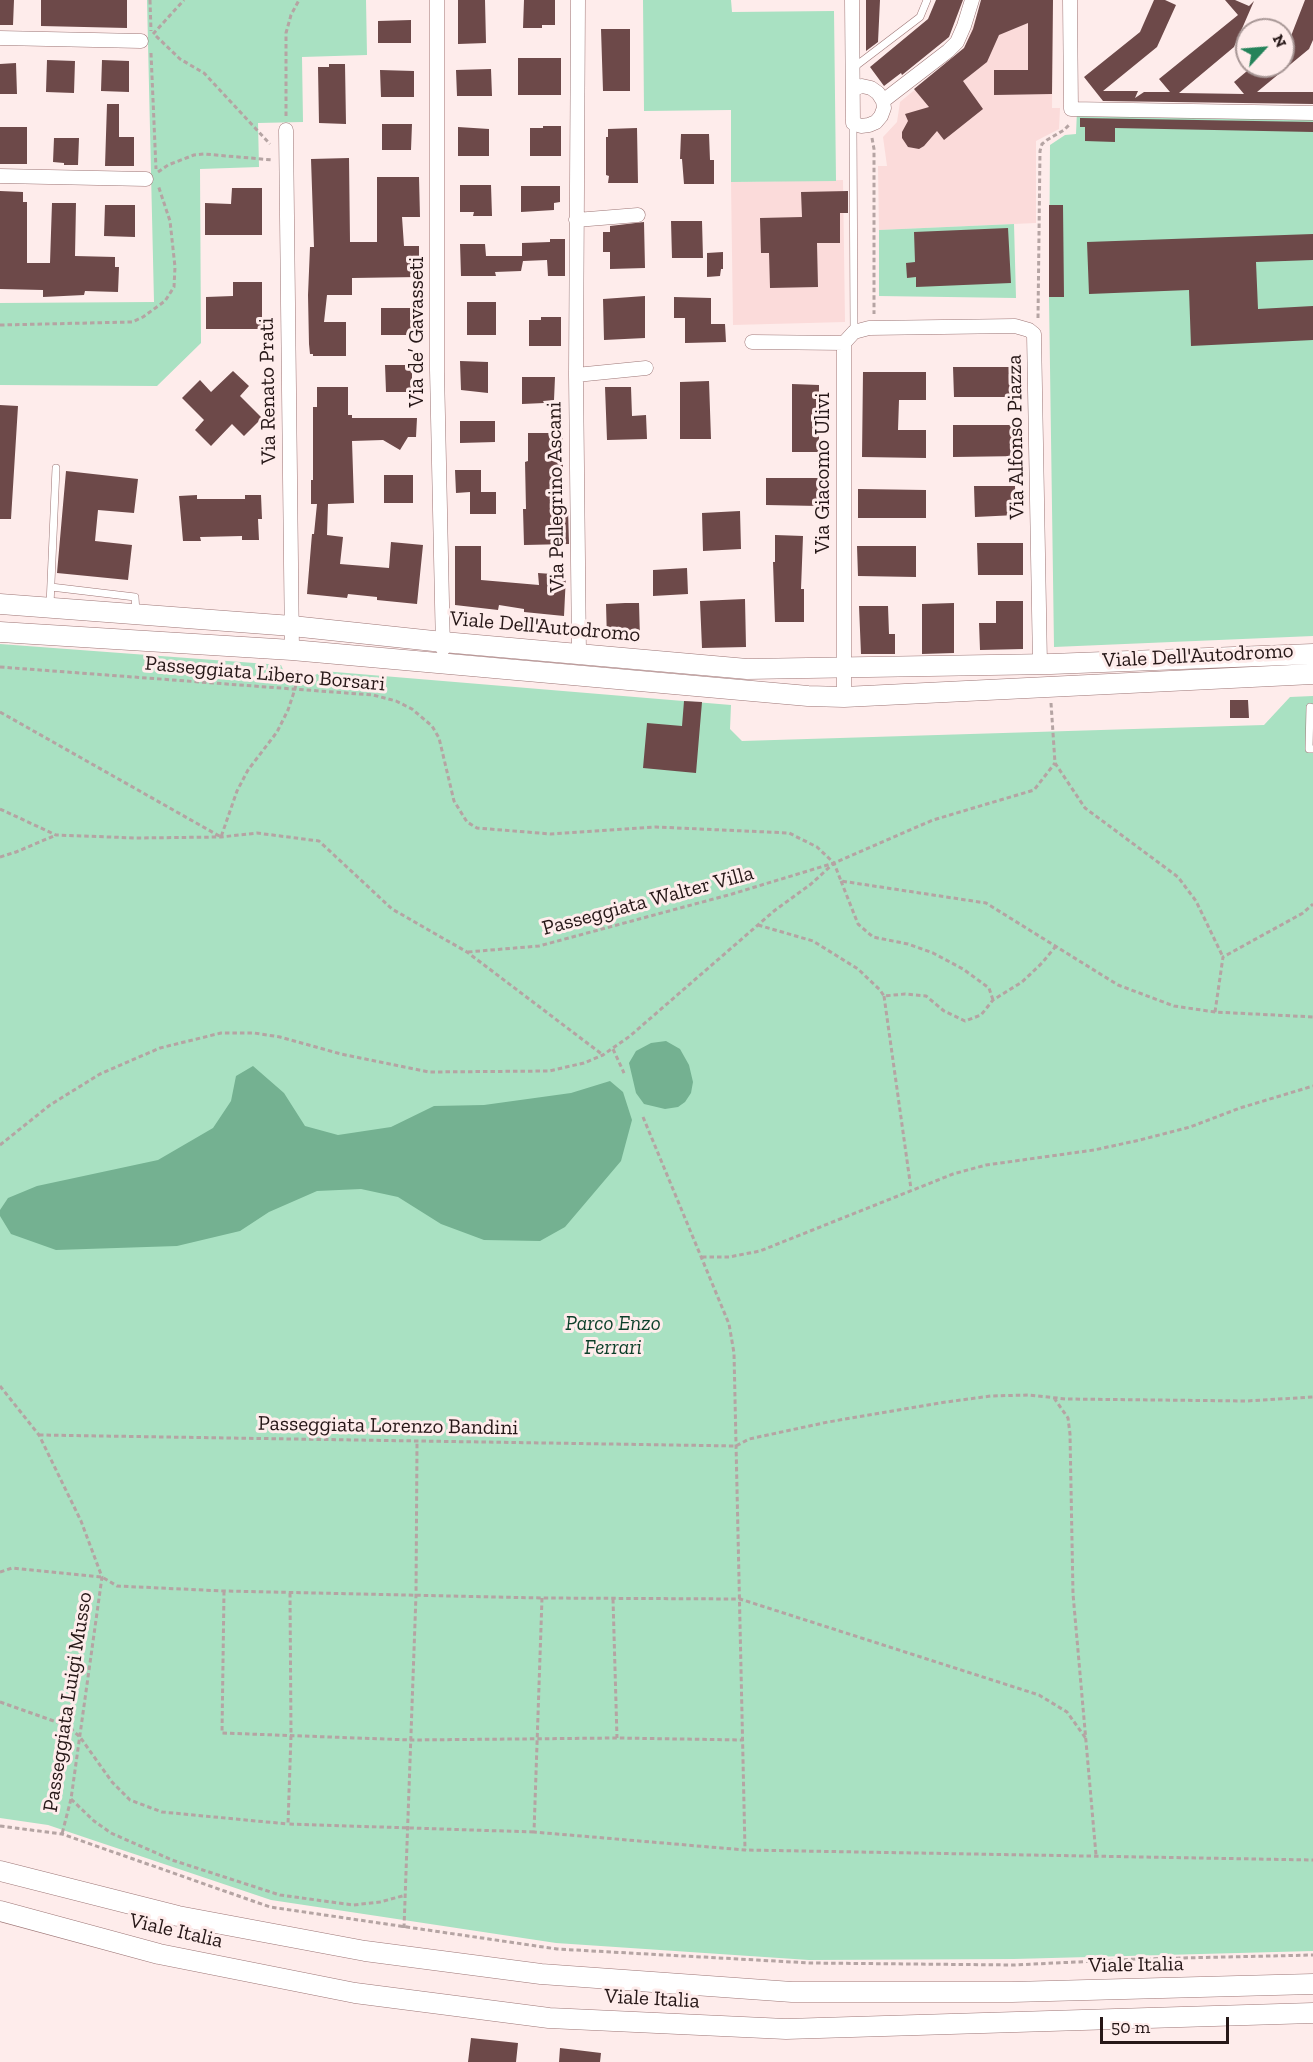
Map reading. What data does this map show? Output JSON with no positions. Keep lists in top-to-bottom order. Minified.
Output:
{"streets":{"street":["Via de’ Gavasseti","Via Renato Prati","Via Alfonso Piazza","Via Giacomo Ulivi","Via Pellegrino Ascani","Viale Dell'Autodromo","Viale Italia"],"path":["Passeggiata Libero Borsari","Passeggiata Walter Villa","Passeggiata Lorenzo Bandini","Passeggiata Luigi Musso"]},"crossings":[["Via de’ Gavasseti","Viale Dell'Autodromo"],["Via Renato Prati","Viale Dell'Autodromo"],["Via Alfonso Piazza","Via Giacomo Ulivi"],["Via Alfonso Piazza","Viale Dell'Autodromo"],["Via Giacomo Ulivi","Viale Dell'Autodromo"],["Via Pellegrino Ascani","Viale Dell'Autodromo"],["Passeggiata Libero Borsari","Passeggiata Walter Villa"],["Passeggiata Lorenzo Bandini","Passeggiata Luigi Musso"]],"parks":["Parco Enzo Ferrari"],"scale_bar":"50 m","north":"top right"}
